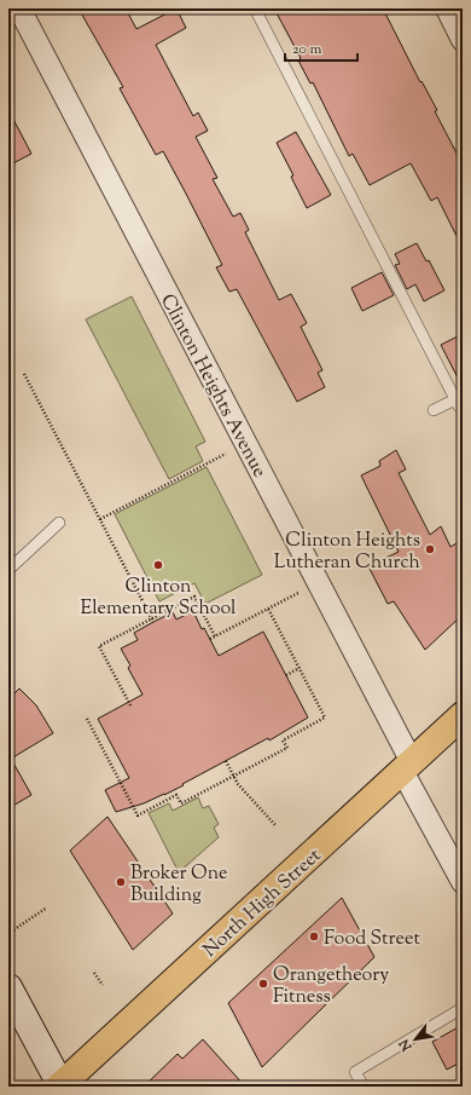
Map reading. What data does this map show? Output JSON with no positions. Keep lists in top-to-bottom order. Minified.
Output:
{"streets":{"main road":["North High Street"],"street":["Clinton Heights Avenue"]},"crossings":[["Clinton Heights Avenue","North High Street"]],"places":["Clinton Heights Lutheran Church","Clinton Elementary School","Broker One Building","Food Street","Orangetheory Fitness"],"scale_bar":"20 m","north":"bottom left"}
